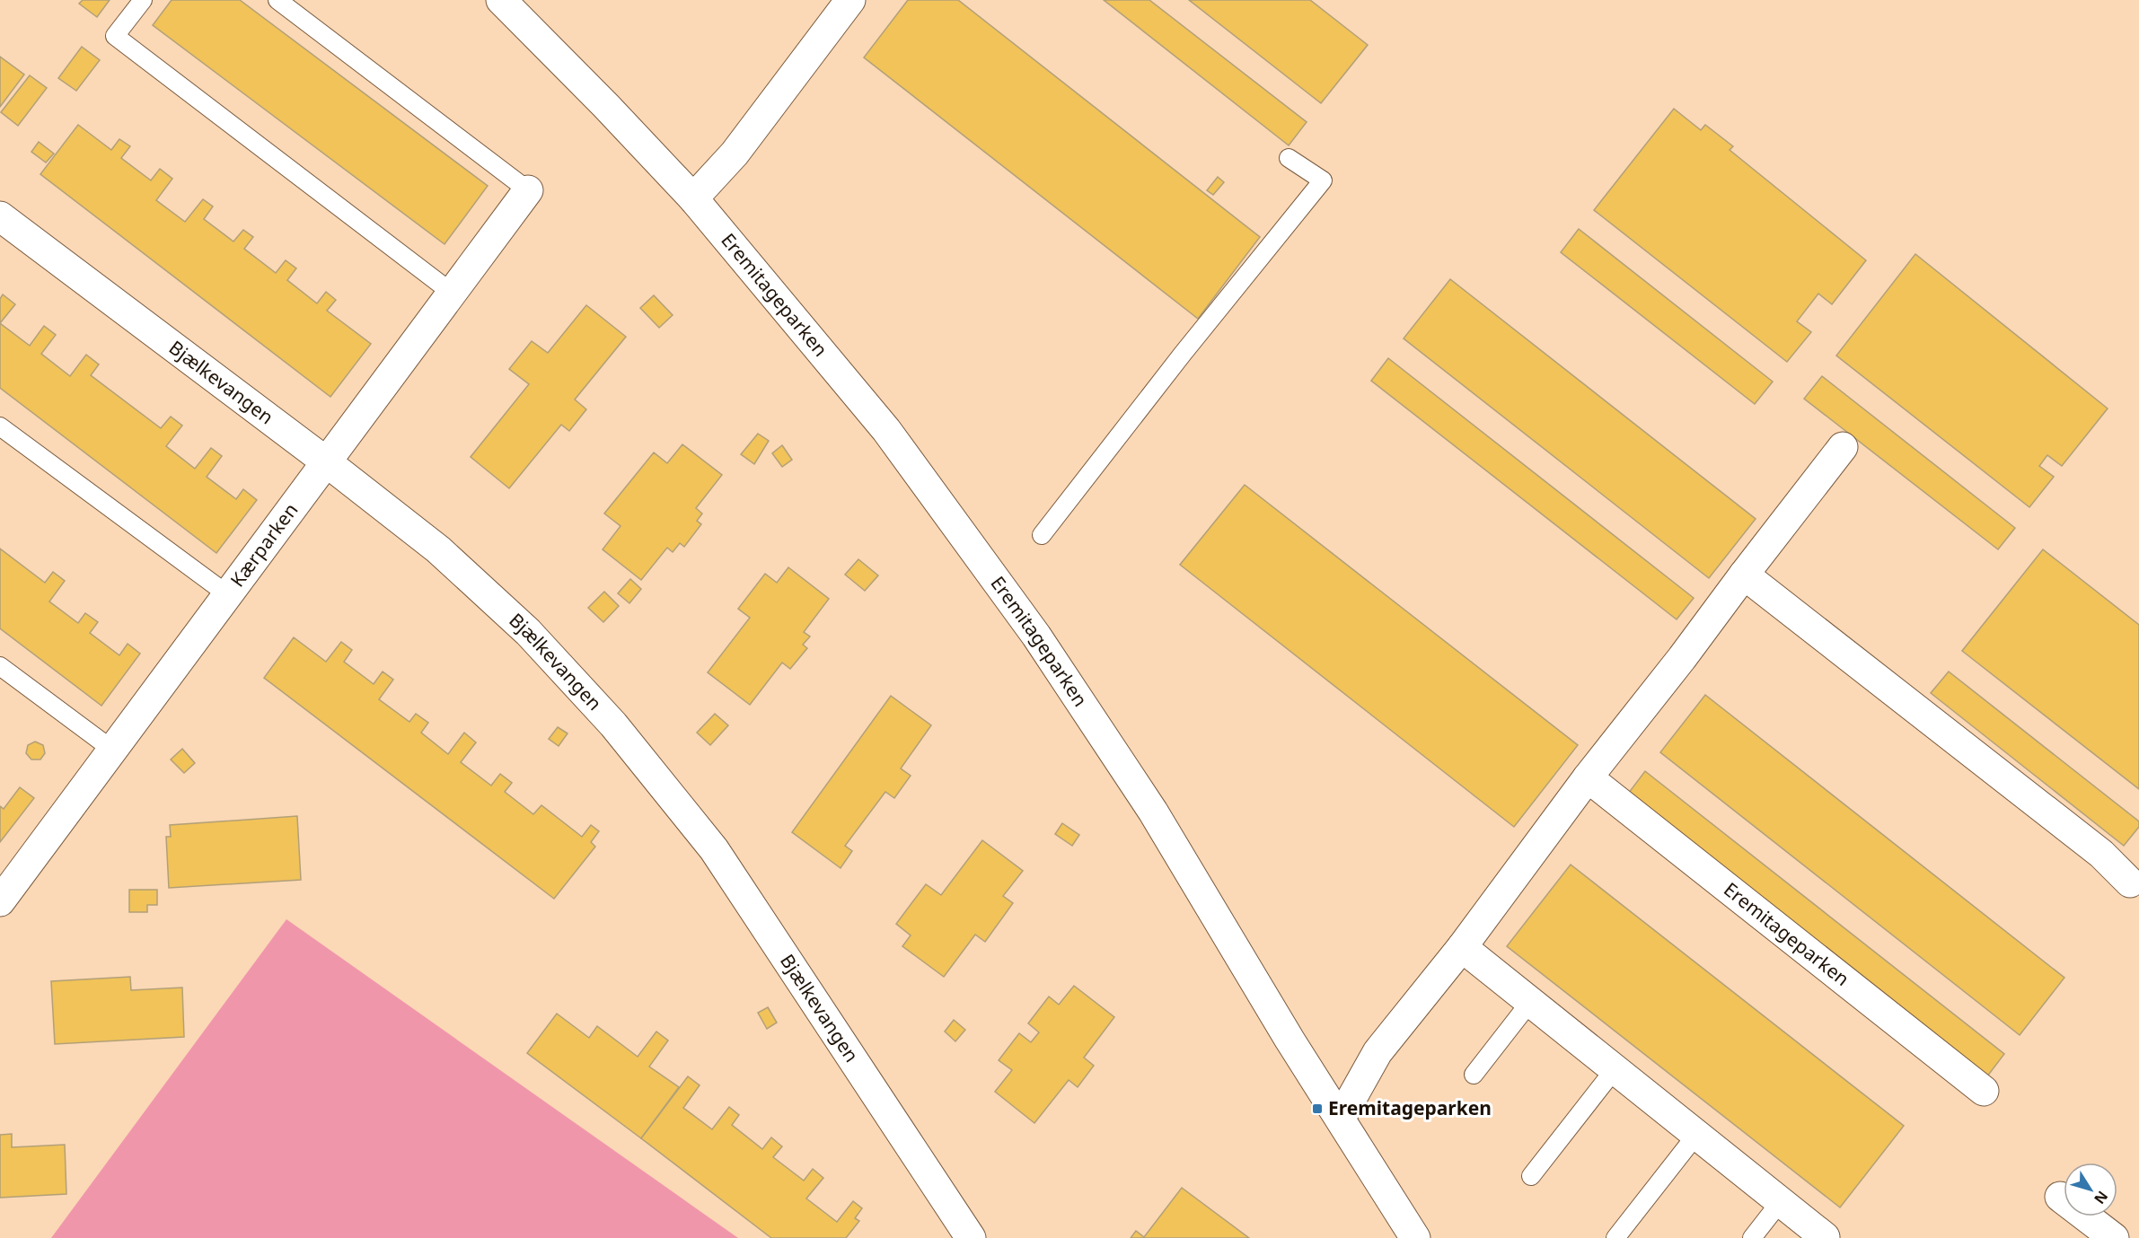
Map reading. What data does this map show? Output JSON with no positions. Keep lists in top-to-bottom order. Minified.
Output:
{"streets":{"street":["Eremitageparken","Bjælkevangen","Kærparken"]},"crossings":[["Bjælkevangen","Kærparken"]],"places":{"transit":["Eremitageparken"]},"north":"bottom right"}
